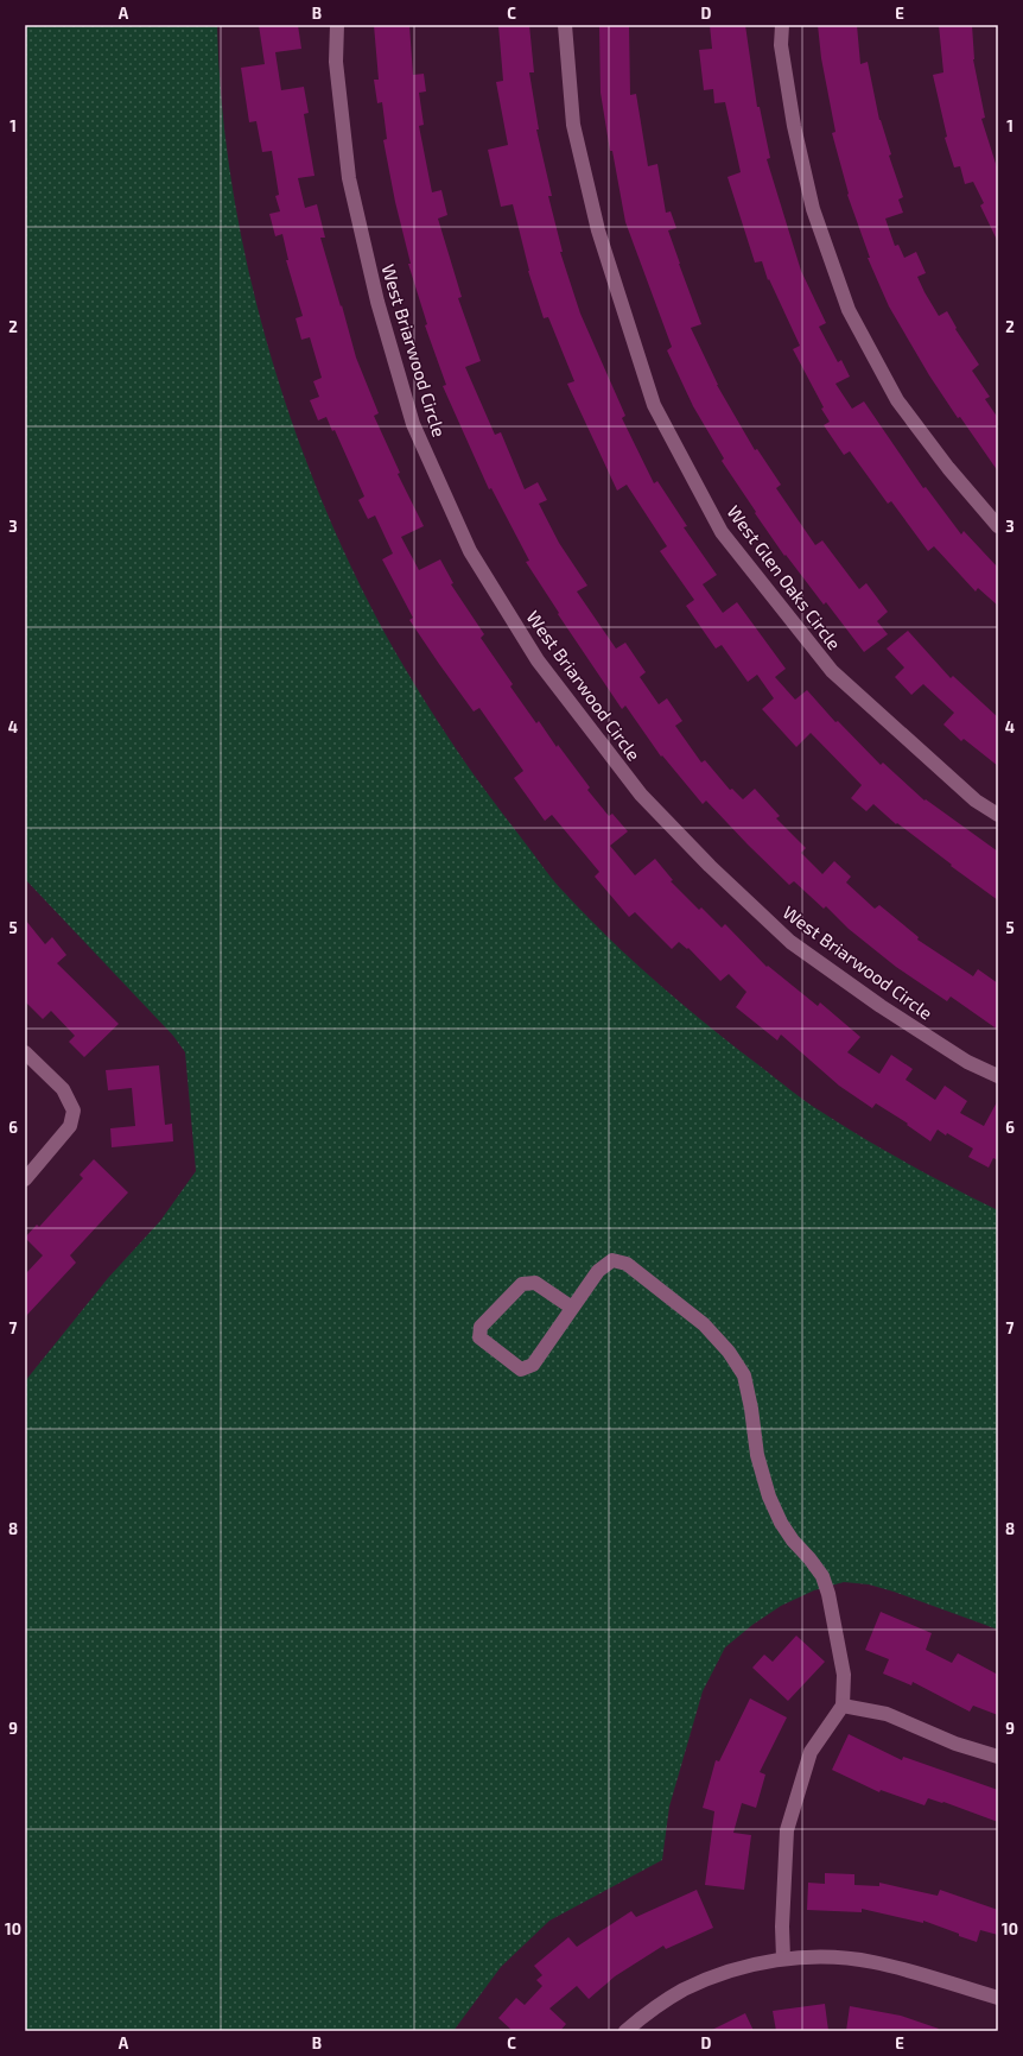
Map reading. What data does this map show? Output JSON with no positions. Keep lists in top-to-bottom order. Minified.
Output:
{"streets":{"street":["West Briarwood Circle","West Glen Oaks Circle"]},"grid":{"columns":["A","B","C","D","E"],"rows":["1","2","3","4","5","6","7","8","9","10"]}}
